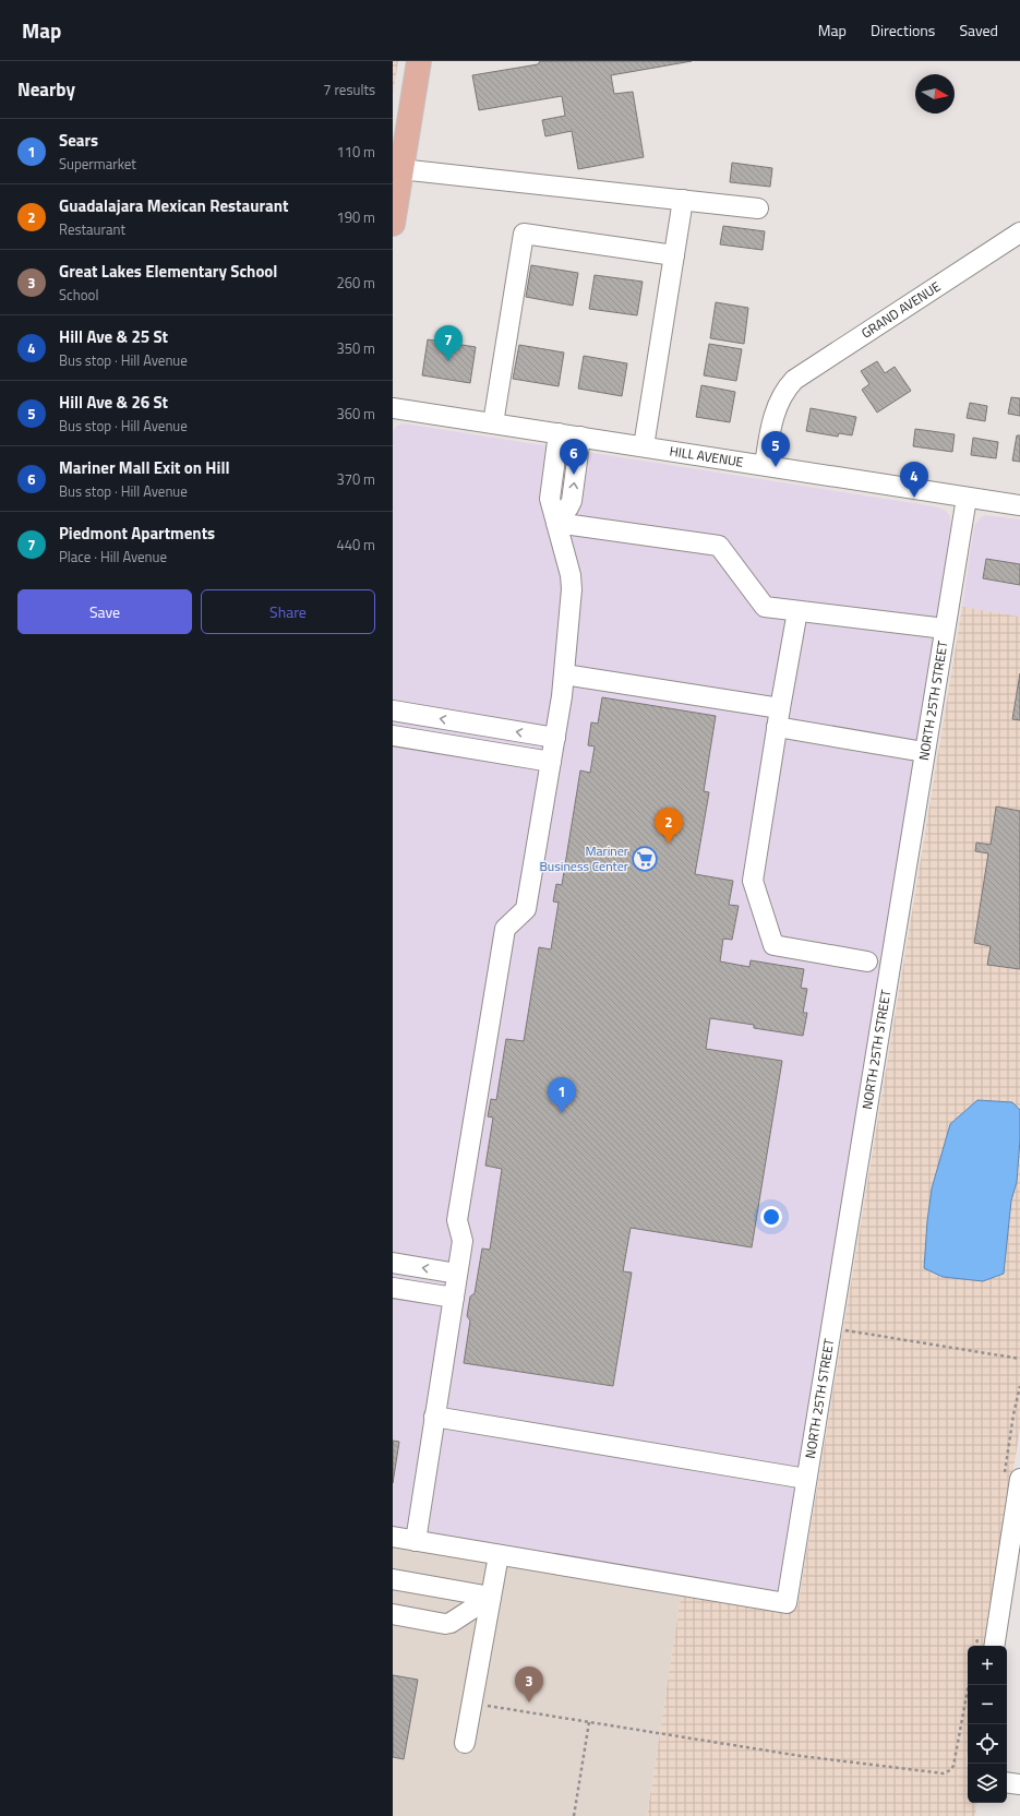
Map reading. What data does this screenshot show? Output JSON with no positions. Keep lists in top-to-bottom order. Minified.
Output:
{"streets":{"street":["GRAND AVENUE","HILL AVENUE","NORTH 25TH STREET"]},"crossings":[["GRAND AVENUE","HILL AVENUE"],["HILL AVENUE","NORTH 25TH STREET"]],"places":{"supermarket":["Mariner Business Center"]},"north":"right","page":{"header":"Map","nav":["Map","Directions","Saved"],"heading":["Nearby","7 results"],"list":[{"mark":"1","name":"Sears","note":"Supermarket","value":"110 m"},{"mark":"2","name":"Guadalajara Mexican Restaurant","note":"Restaurant","value":"190 m"},{"mark":"3","name":"Great Lakes Elementary School","note":"School","value":"260 m"},{"mark":"4","name":"Hill Ave & 25 St","note":"Bus stop · Hill Avenue","value":"350 m"},{"mark":"5","name":"Hill Ave & 26 St","note":"Bus stop · Hill Avenue","value":"360 m"},{"mark":"6","name":"Mariner Mall Exit on Hill","note":"Bus stop · Hill Avenue","value":"370 m"},{"mark":"7","name":"Piedmont Apartments","note":"Place · Hill Avenue","value":"440 m"}],"pins":["7","5","6","4","2","1","3"],"buttons":["Save","Share"],"map_buttons":["+","−"]}}
